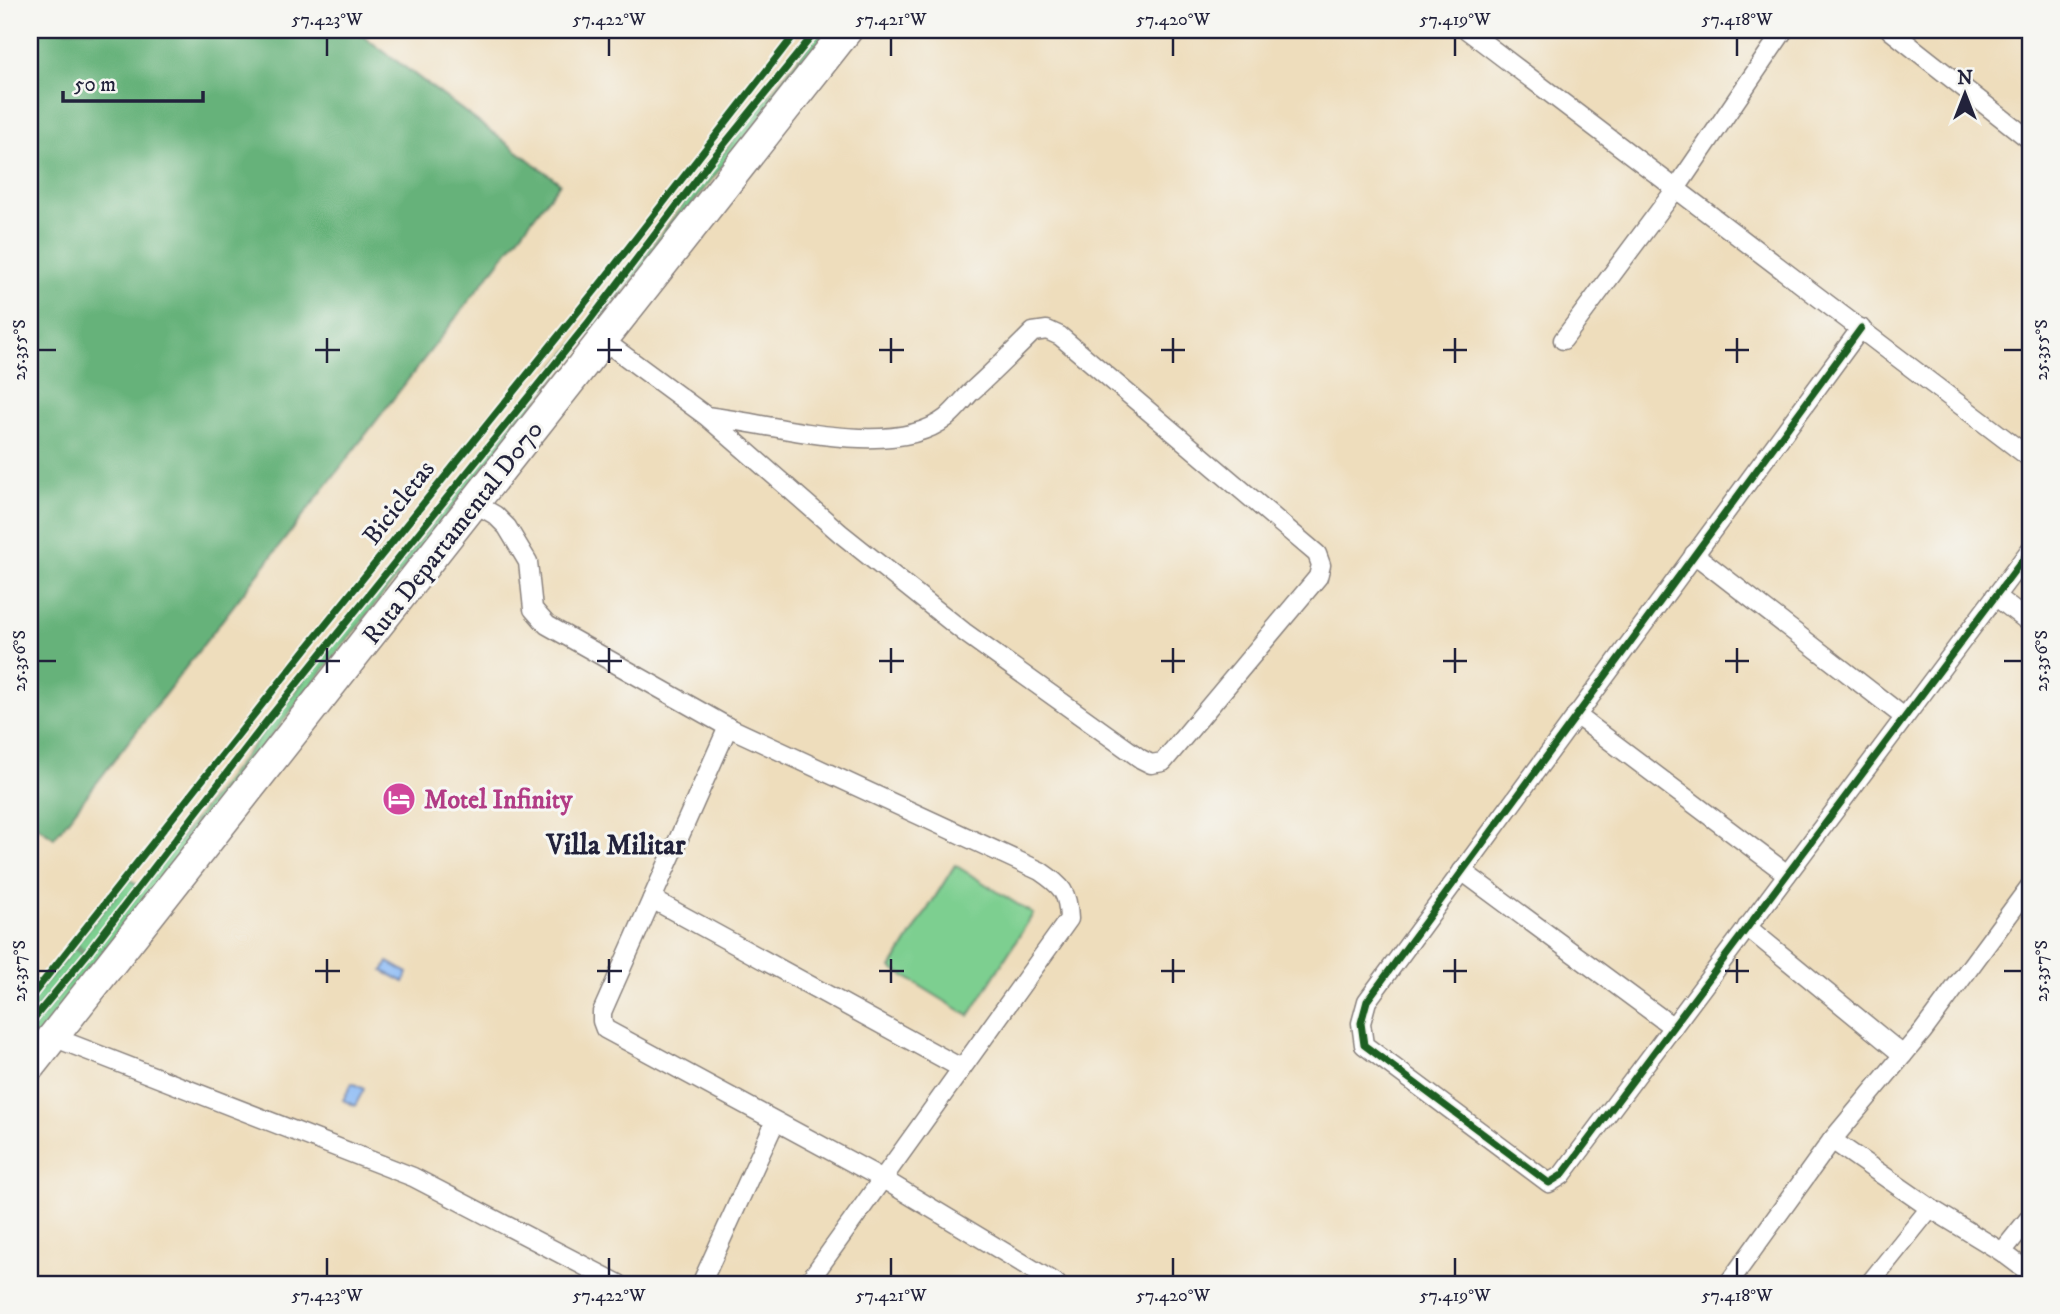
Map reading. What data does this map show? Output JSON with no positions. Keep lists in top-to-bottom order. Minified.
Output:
{"streets":{"main road":["Ruta Departamental D070"],"cycle path":["Bicicletas"]},"districts":["Villa Militar"],"places":{"hotel":["Motel Infinity"]},"scale_bar":"50 m","north":"top","coordinates":["57.423°W","57.422°W","57.421°W","57.420°W","57.419°W","57.418°W","25.355°S","25.356°S","25.357°S"]}
